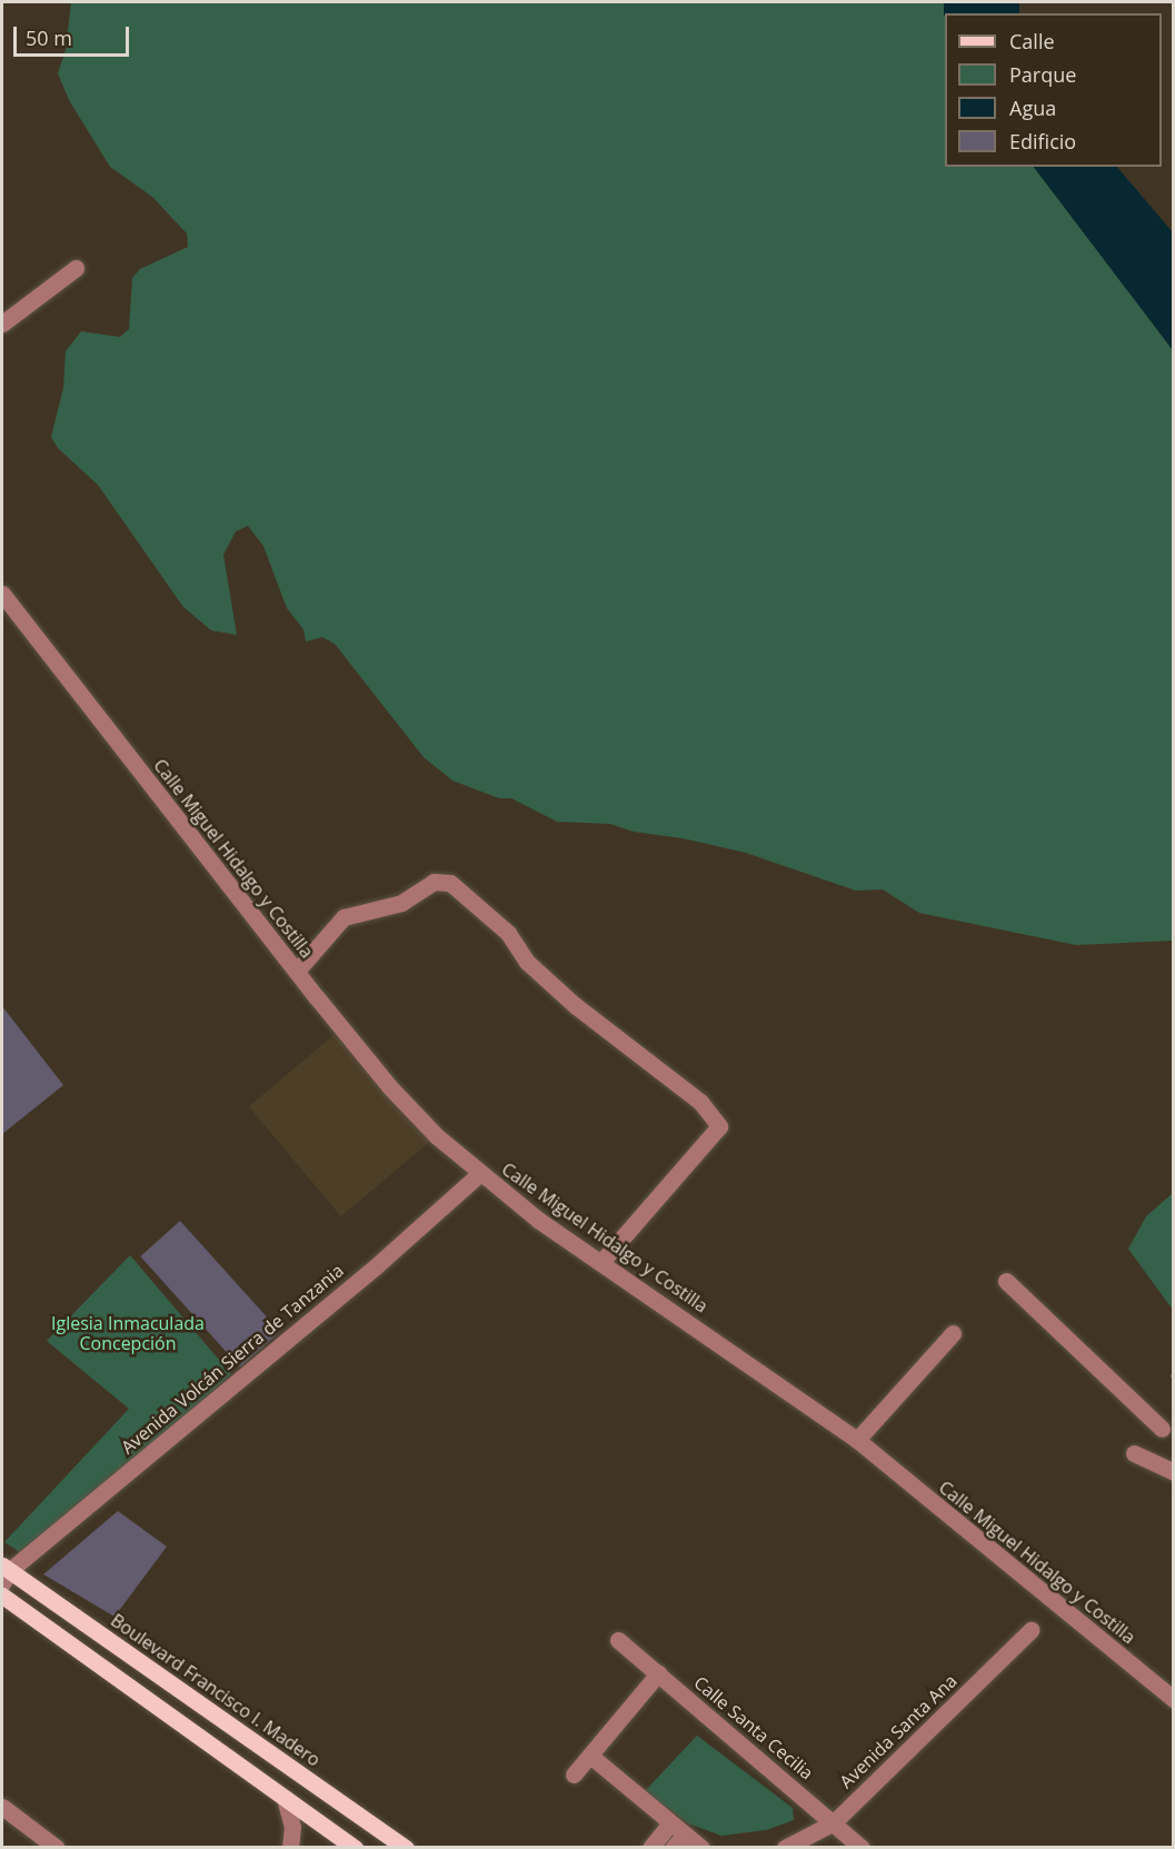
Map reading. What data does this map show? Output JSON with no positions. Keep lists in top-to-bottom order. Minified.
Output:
{"streets":{"main road":["Boulevard Francisco I. Madero"],"street":["Calle Miguel Hidalgo y Costilla","Avenida Volcán Sierra de Tanzania","Calle Santa Cecilia","Avenida Santa Ana"]},"crossings":[["Calle Miguel Hidalgo y Costilla","Avenida Volcán Sierra de Tanzania"],["Avenida Volcán Sierra de Tanzania","Boulevard Francisco I. Madero"],["Calle Santa Cecilia","Avenida Santa Ana"]],"parks":["Iglesia Inmaculada Concepción"],"legend":["Calle","Parque","Agua","Edificio"],"scale_bar":"50 m"}
